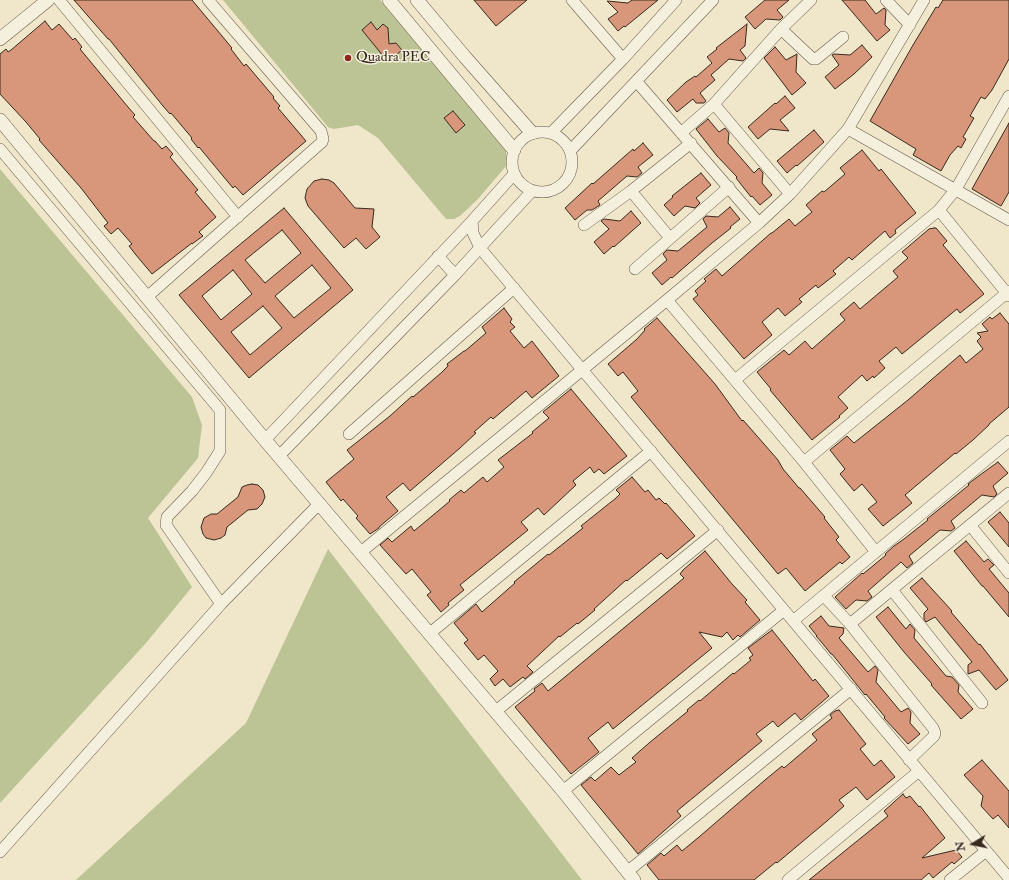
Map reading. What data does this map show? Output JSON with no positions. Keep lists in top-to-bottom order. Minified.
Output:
{"places":["Quadra PEC"],"north":"left"}
